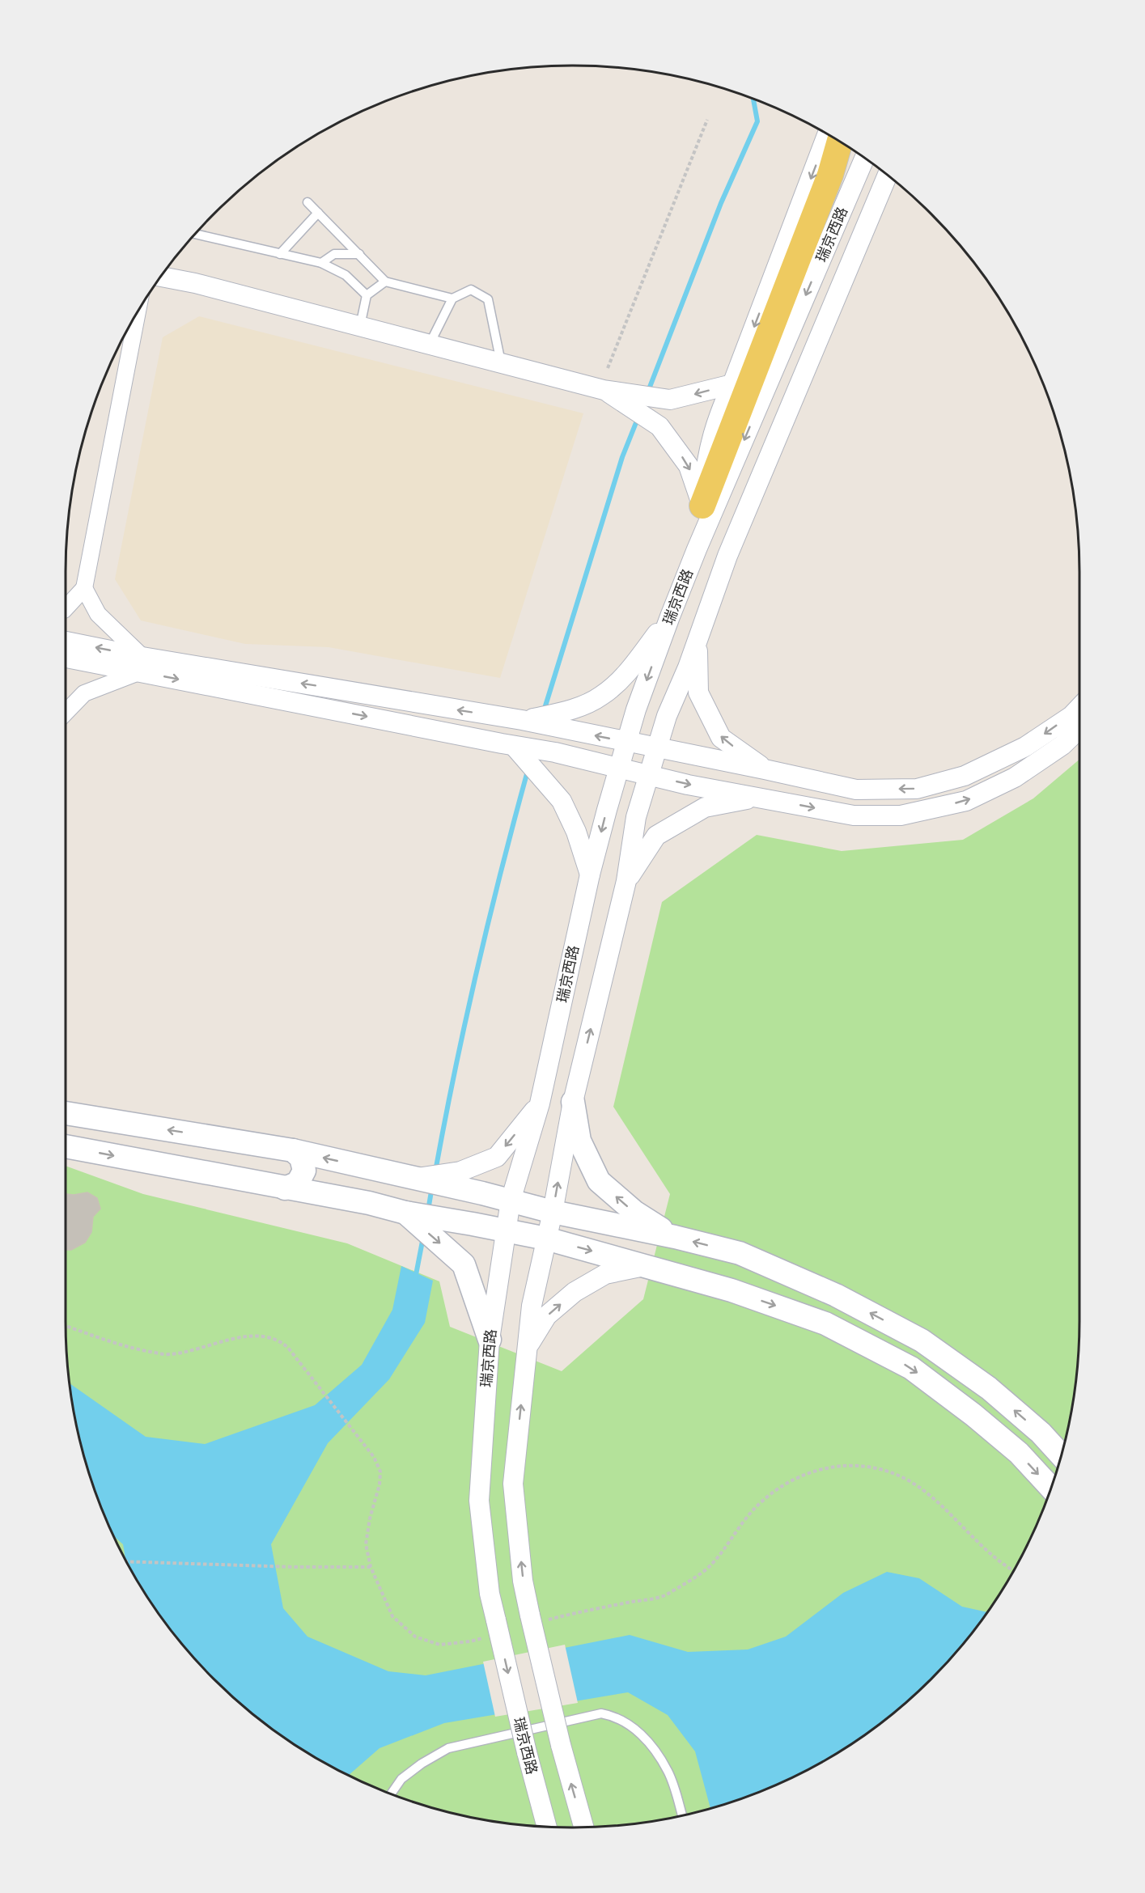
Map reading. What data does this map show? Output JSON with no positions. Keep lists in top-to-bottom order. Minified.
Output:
{"streets":{"street":["瑞京西路"]}}
